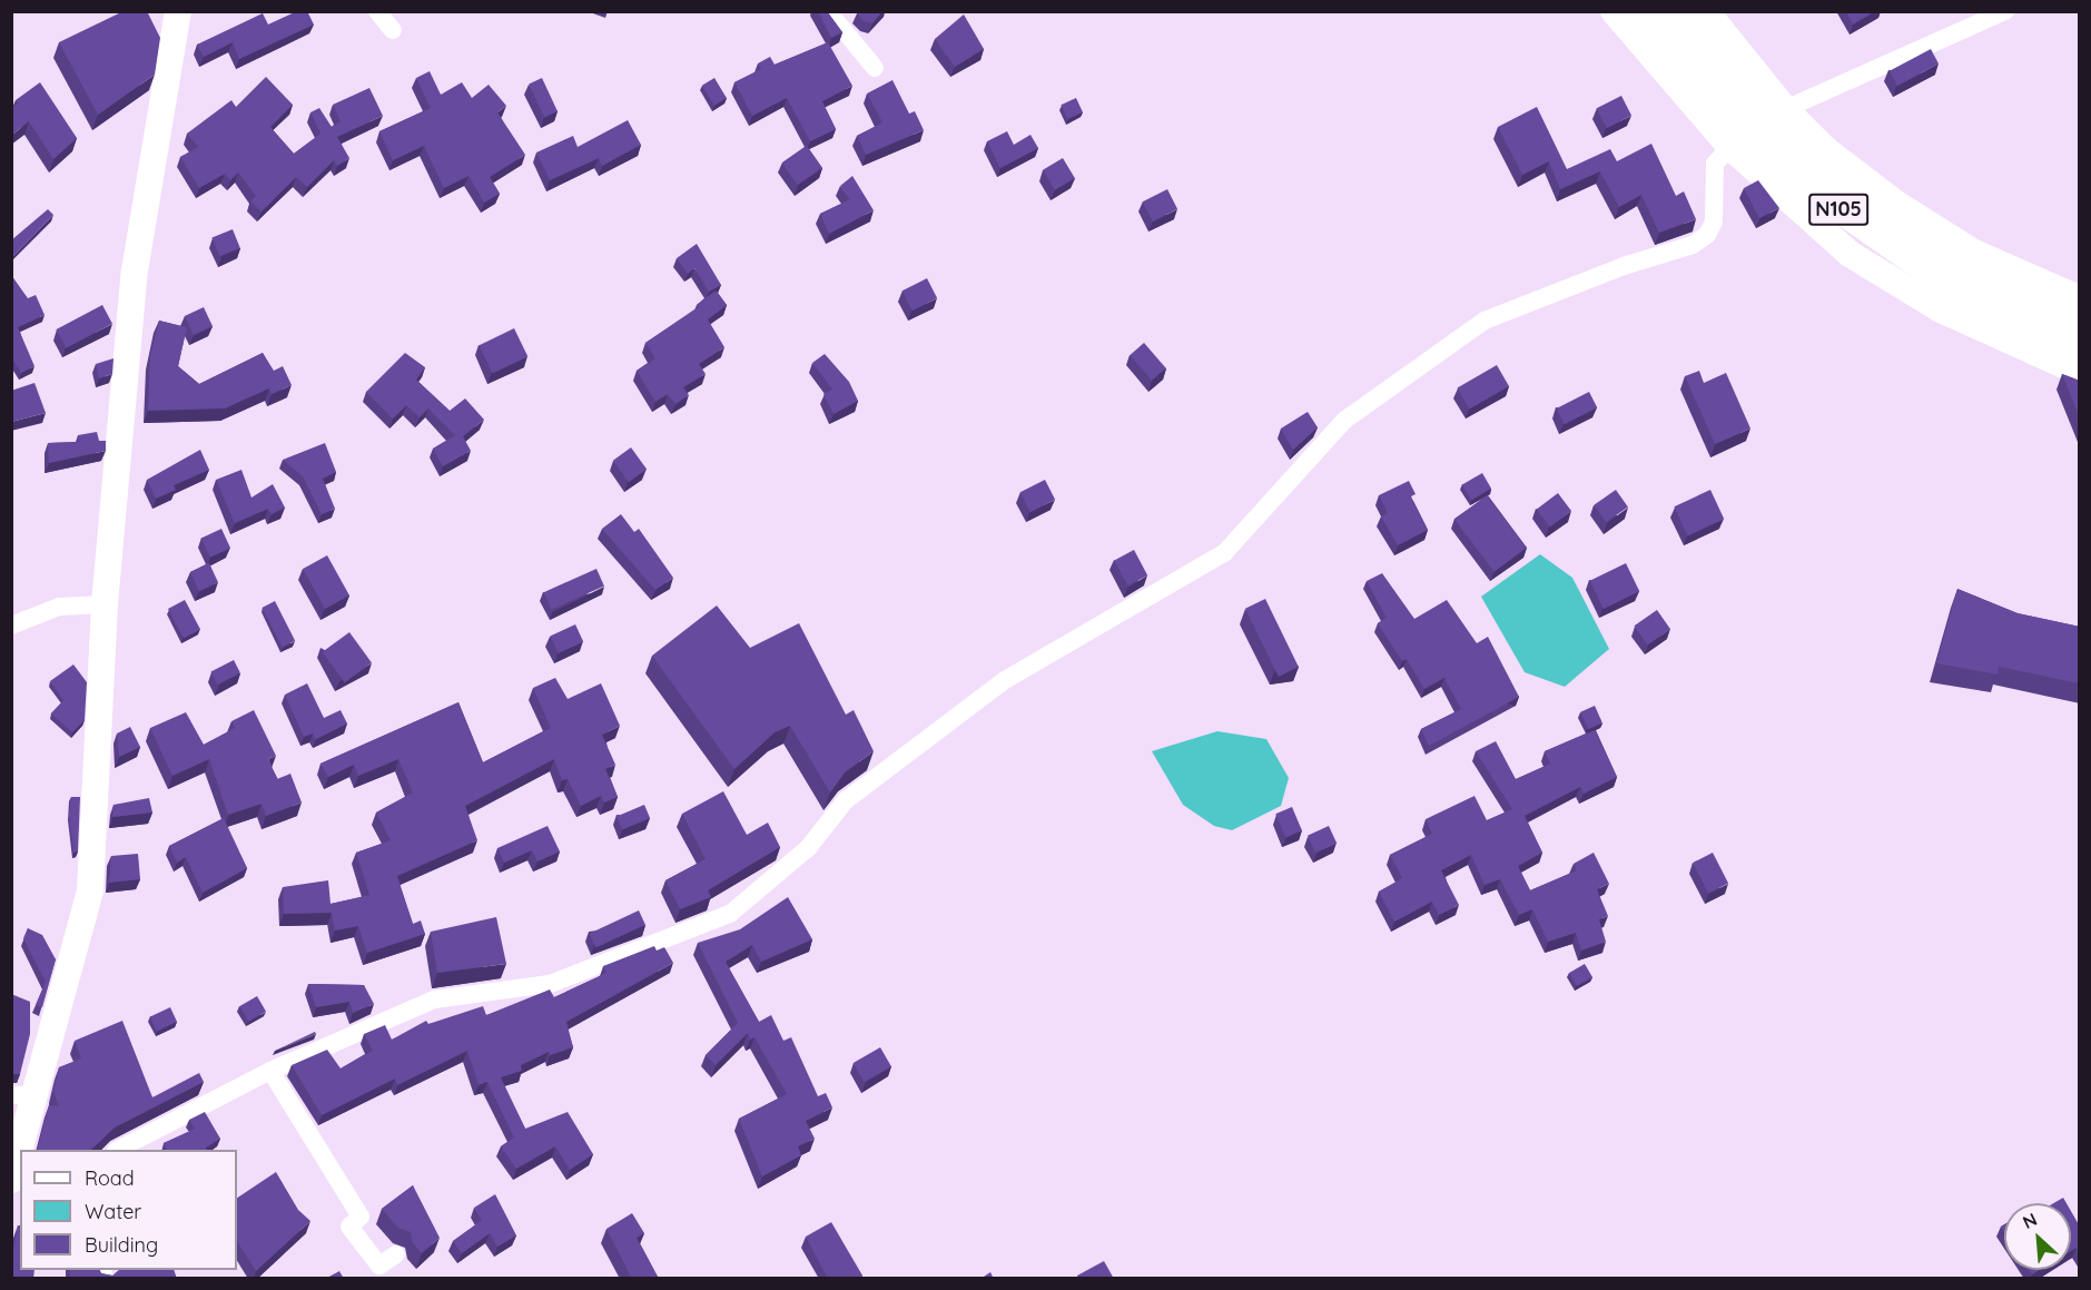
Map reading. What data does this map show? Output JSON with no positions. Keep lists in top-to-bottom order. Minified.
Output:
{"streets":{"highway":["N105"]},"legend":["Road","Water","Building"],"north":"top left"}
